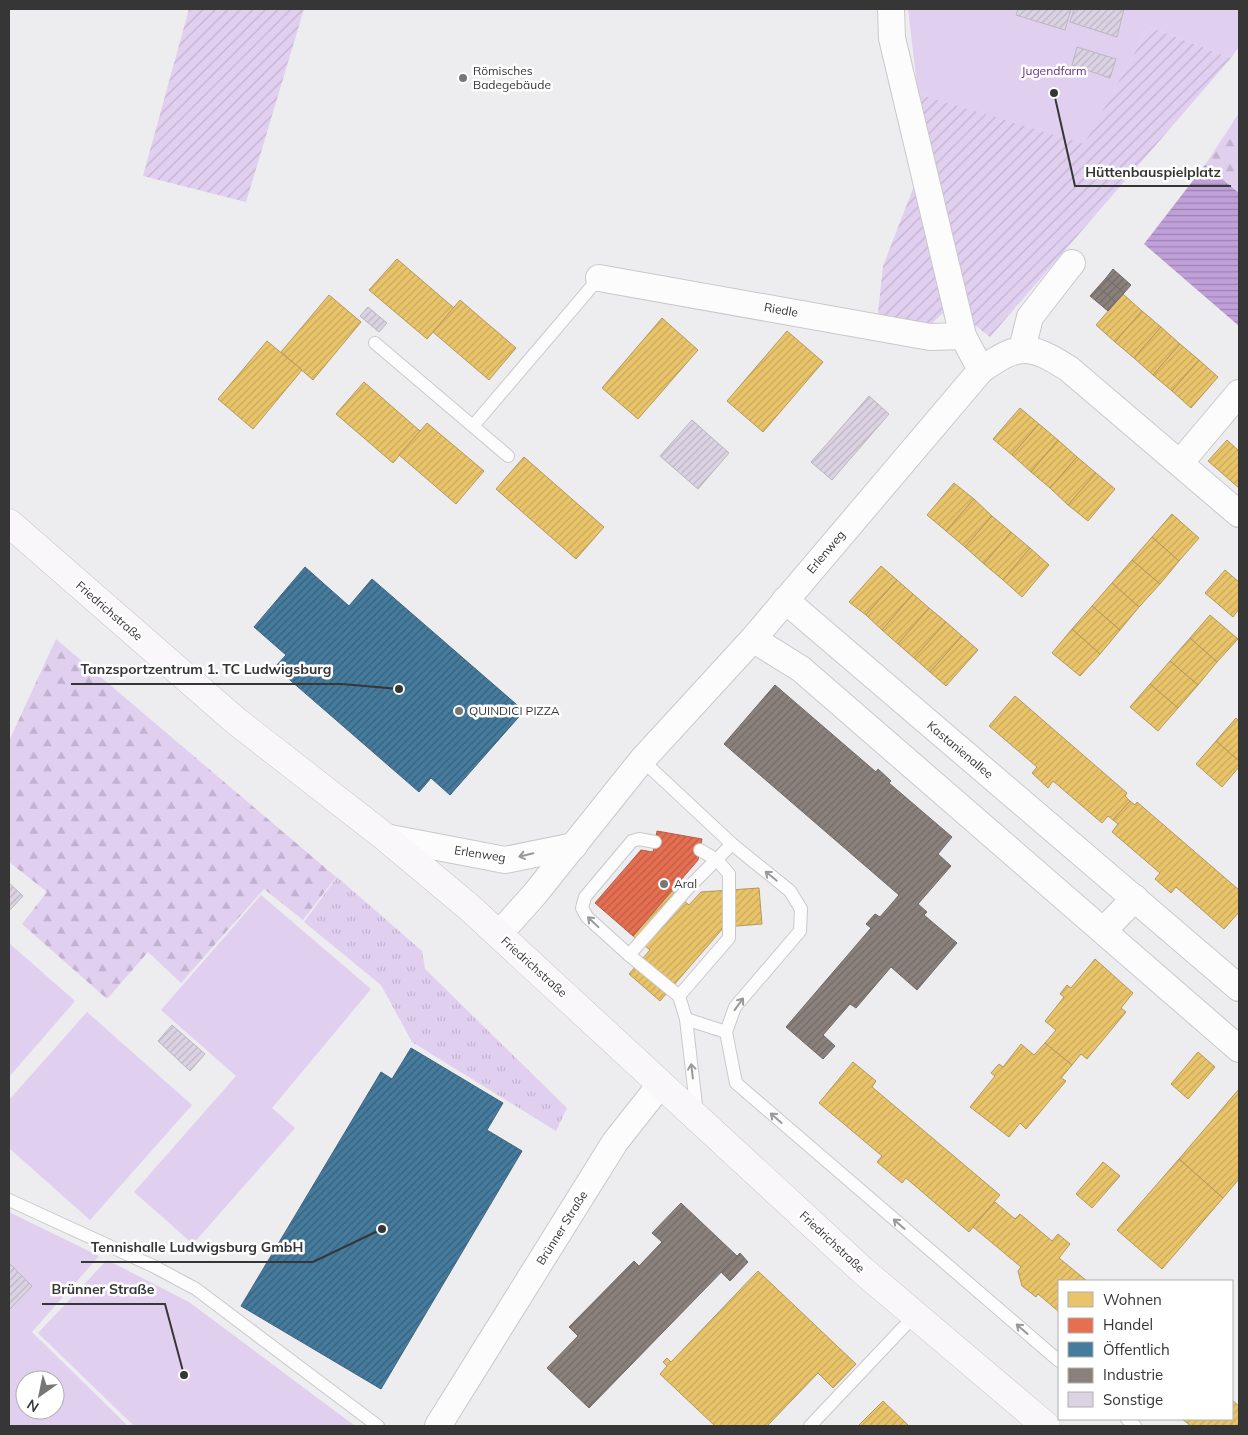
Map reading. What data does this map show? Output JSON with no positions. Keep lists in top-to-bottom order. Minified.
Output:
{"streets":{"main road":["Friedrichstraße"],"street":["Riedle","Erlenweg","Kastanienallee","Brünner Straße"]},"crossings":[["Erlenweg","Friedrichstraße"],["Erlenweg","Kastanienallee"],["Friedrichstraße","Brünner Straße"]],"parks":["Jugendfarm"],"places":["Römisches Badegebäude","Hüttenbauspielplatz","Tanzsportzentrum 1. TC Ludwigsburg","QUINDICI PIZZA","Aral","Tennishalle Ludwigsburg GmbH","Brünner Straße"],"legend":["Wohnen","Handel","Öffentlich","Industrie","Sonstige"],"north":"bottom left"}
